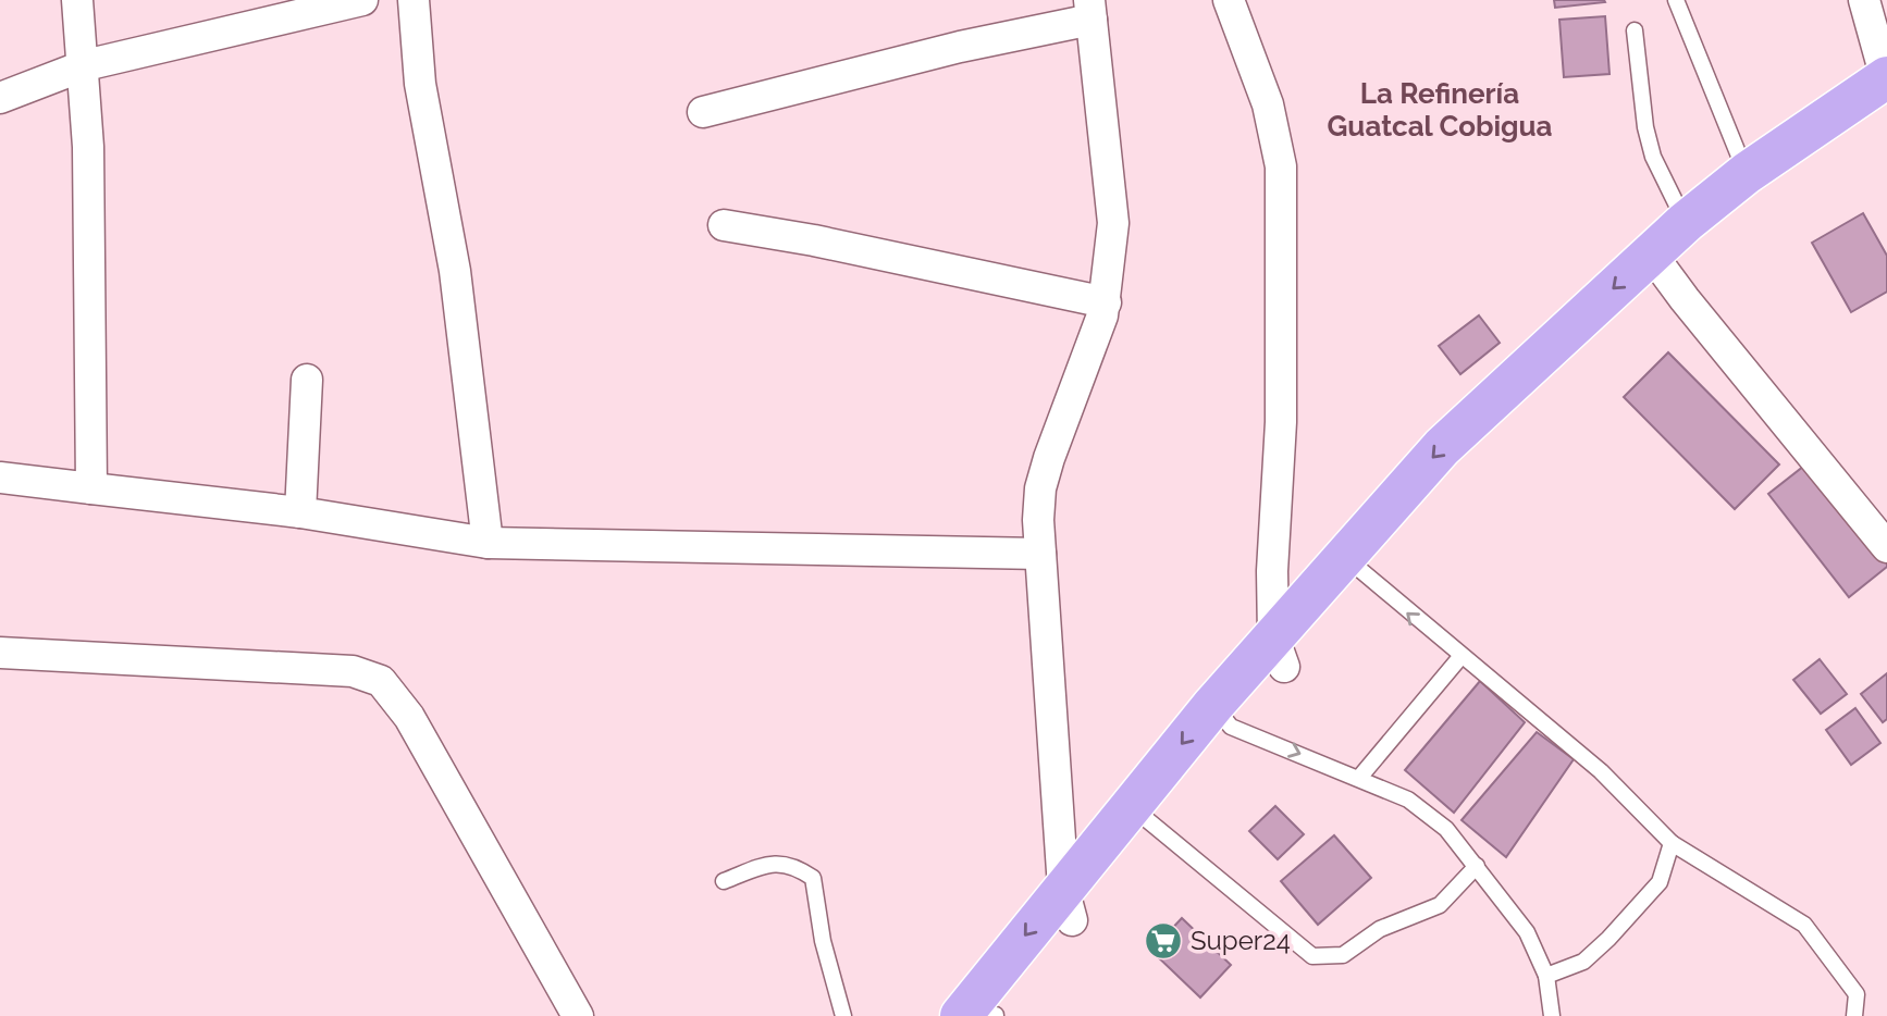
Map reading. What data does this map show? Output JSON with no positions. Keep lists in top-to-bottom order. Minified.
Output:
{"districts":["La Refinería Guatcal Cobigua"],"places":{"supermarket":["Super24"]}}
